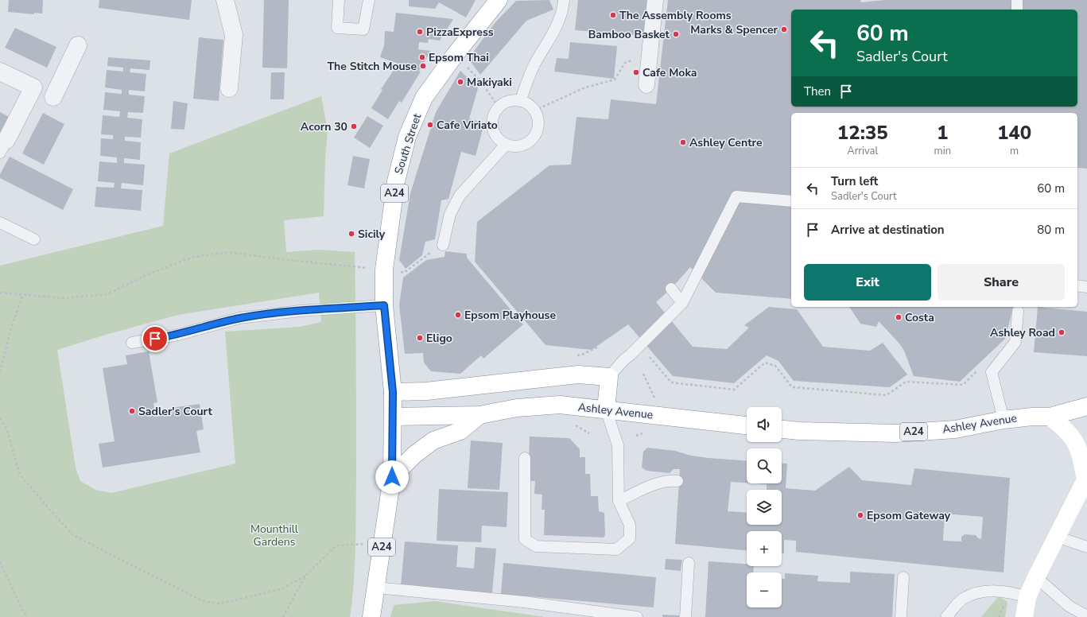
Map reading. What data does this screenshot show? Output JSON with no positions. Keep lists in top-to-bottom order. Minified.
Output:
{"streets":{"main road":["South Street","A24","Ashley Avenue"]},"crossings":[["South Street","Ashley Avenue"]],"parks":["Mounthill Gardens"],"places":["The Assembly Rooms","Marks & Spencer","PizzaExpress","Bamboo Basket","Epsom Thai","The Stitch Mouse","Cafe Moka","Makiyaki","Cafe Viriato","Acorn 30","Ashley Centre","Sicily","Epsom Playhouse","Costa","Ashley Road","Eligo","Sadler's Court","Epsom Gateway"],"page":{"turn":["60 m","Sadler's Court"],"then":"Then","eta":["12:35","Arrival","1","min","140","m"],"list":[{"name":"Turn left","note":"Sadler's Court","value":"60 m"},{"name":"Arrive at destination","value":"80 m"}],"buttons":["Exit","Share"],"map_buttons":["+","−"]}}
